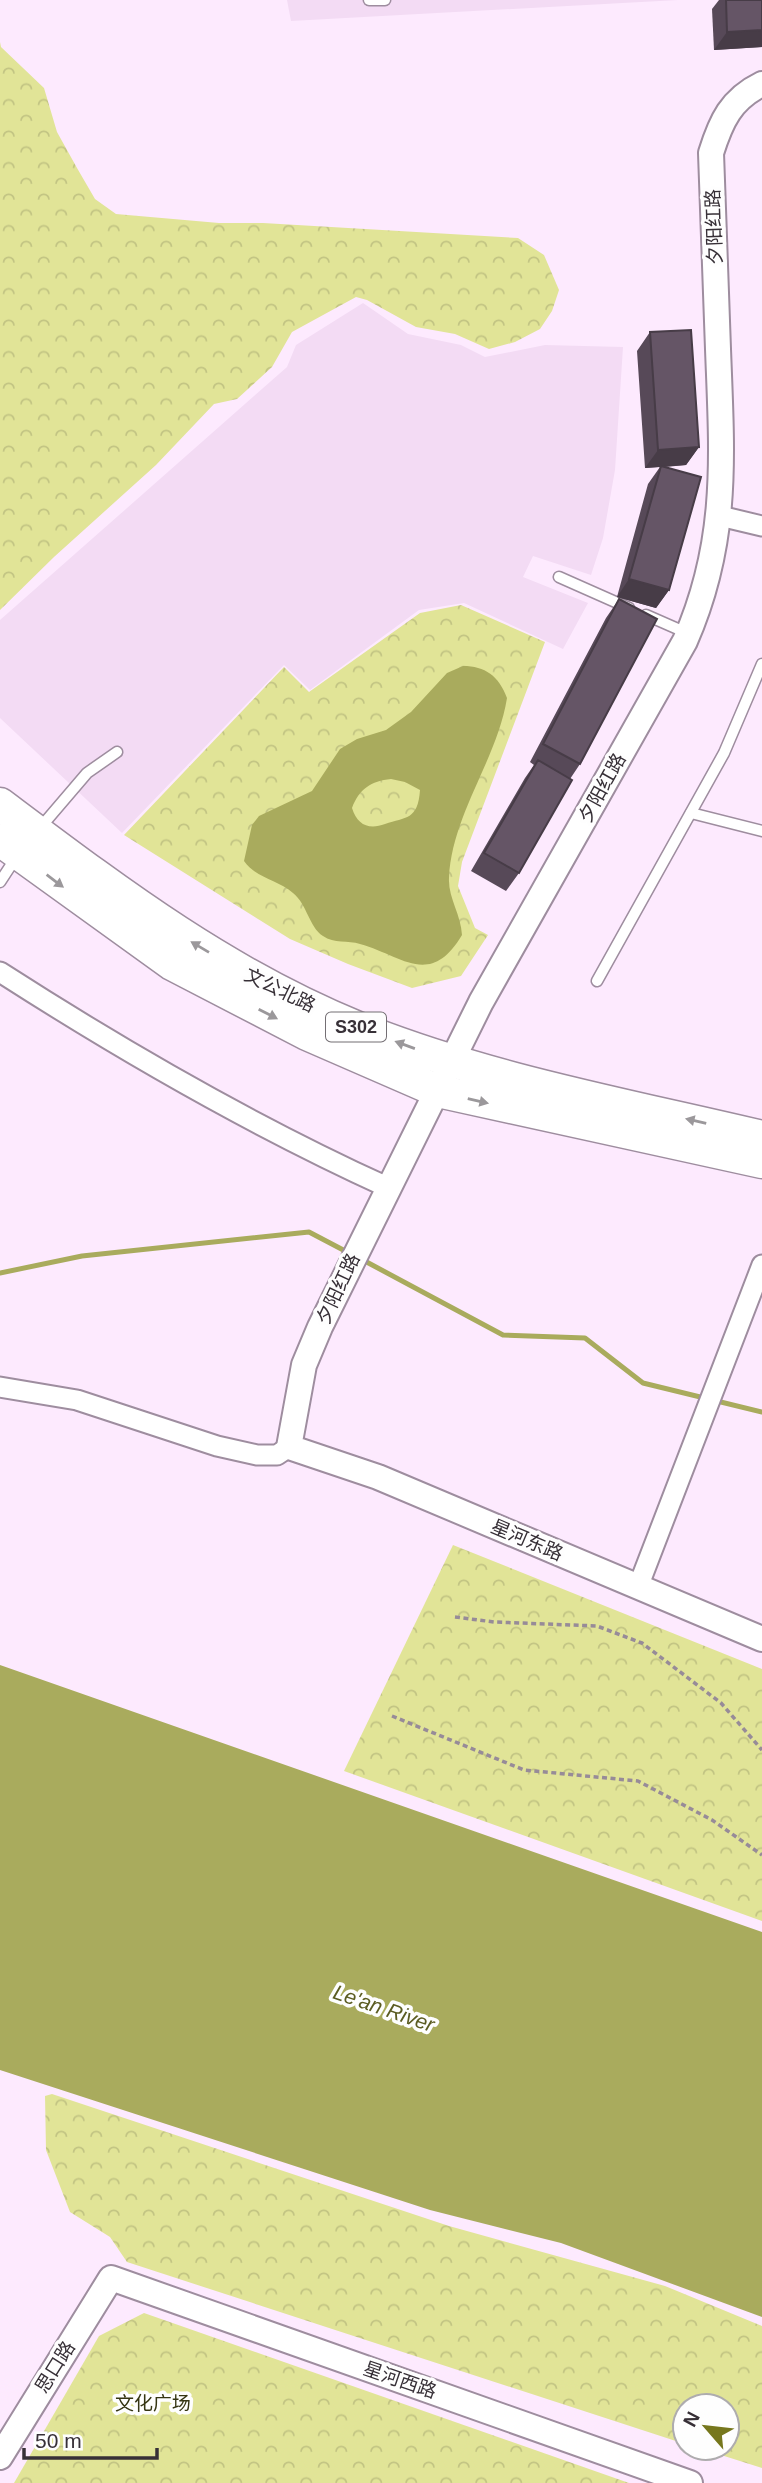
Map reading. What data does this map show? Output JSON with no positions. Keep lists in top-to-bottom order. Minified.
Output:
{"streets":{"main road":["文公北路","S302"],"street":["夕阳红路","星河东路","思口路","星河西路"]},"crossings":[["夕阳红路","文公北路"],["夕阳红路","星河东路"],["思口路","星河西路"]],"water":["Le'an River"],"parks":["文化广场"],"scale_bar":"50 m","north":"top left"}
